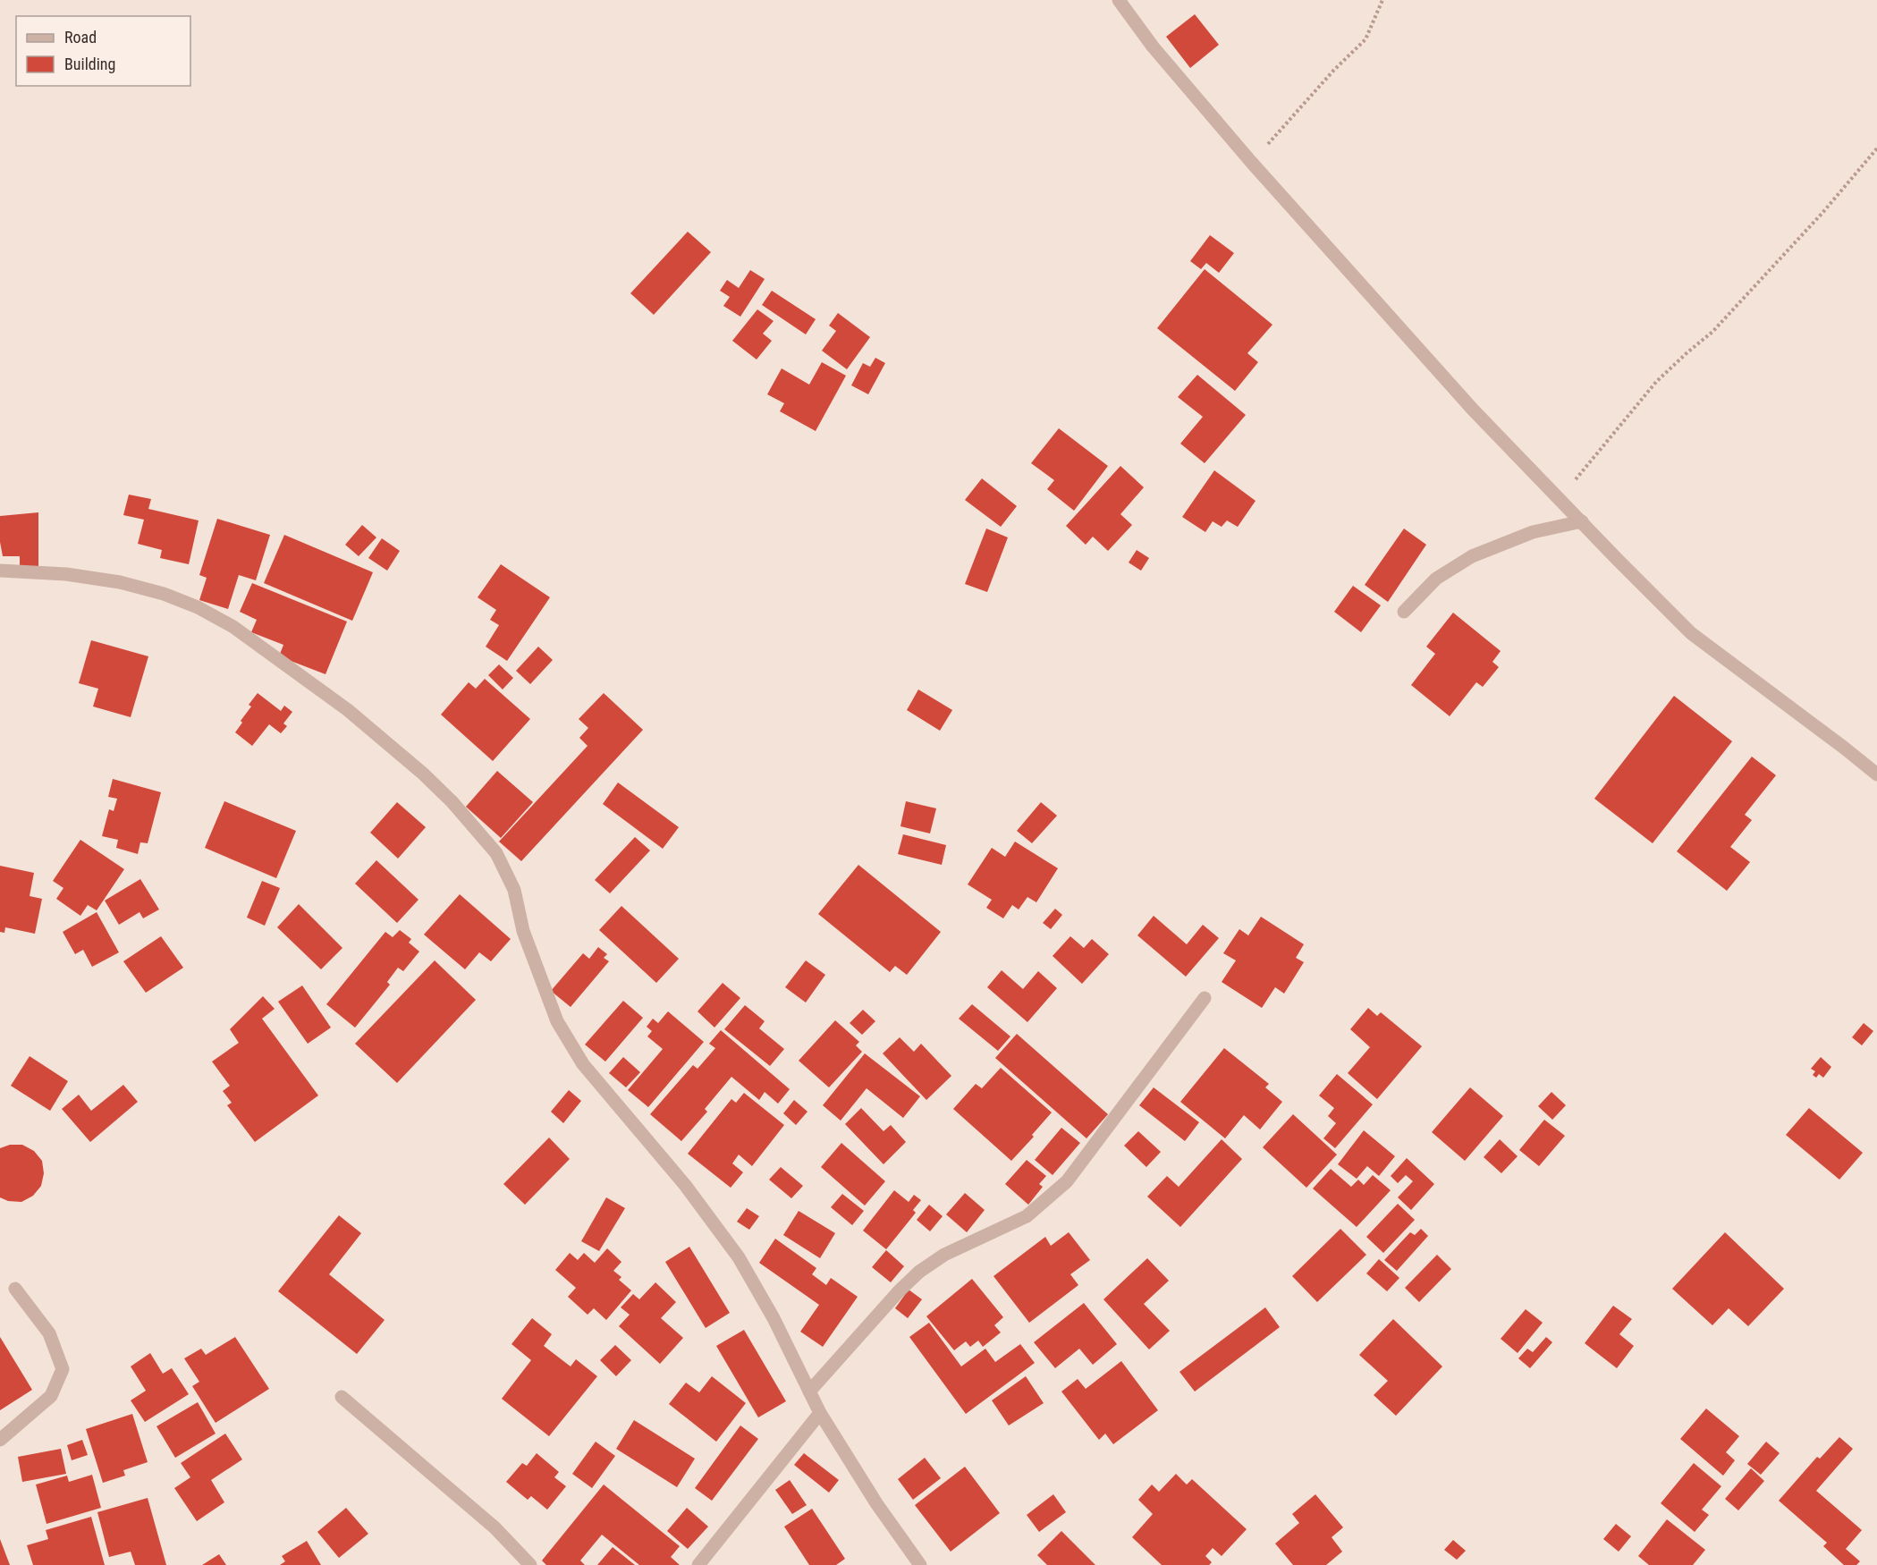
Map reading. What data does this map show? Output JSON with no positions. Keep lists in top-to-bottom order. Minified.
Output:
{"legend":["Road","Building"]}
